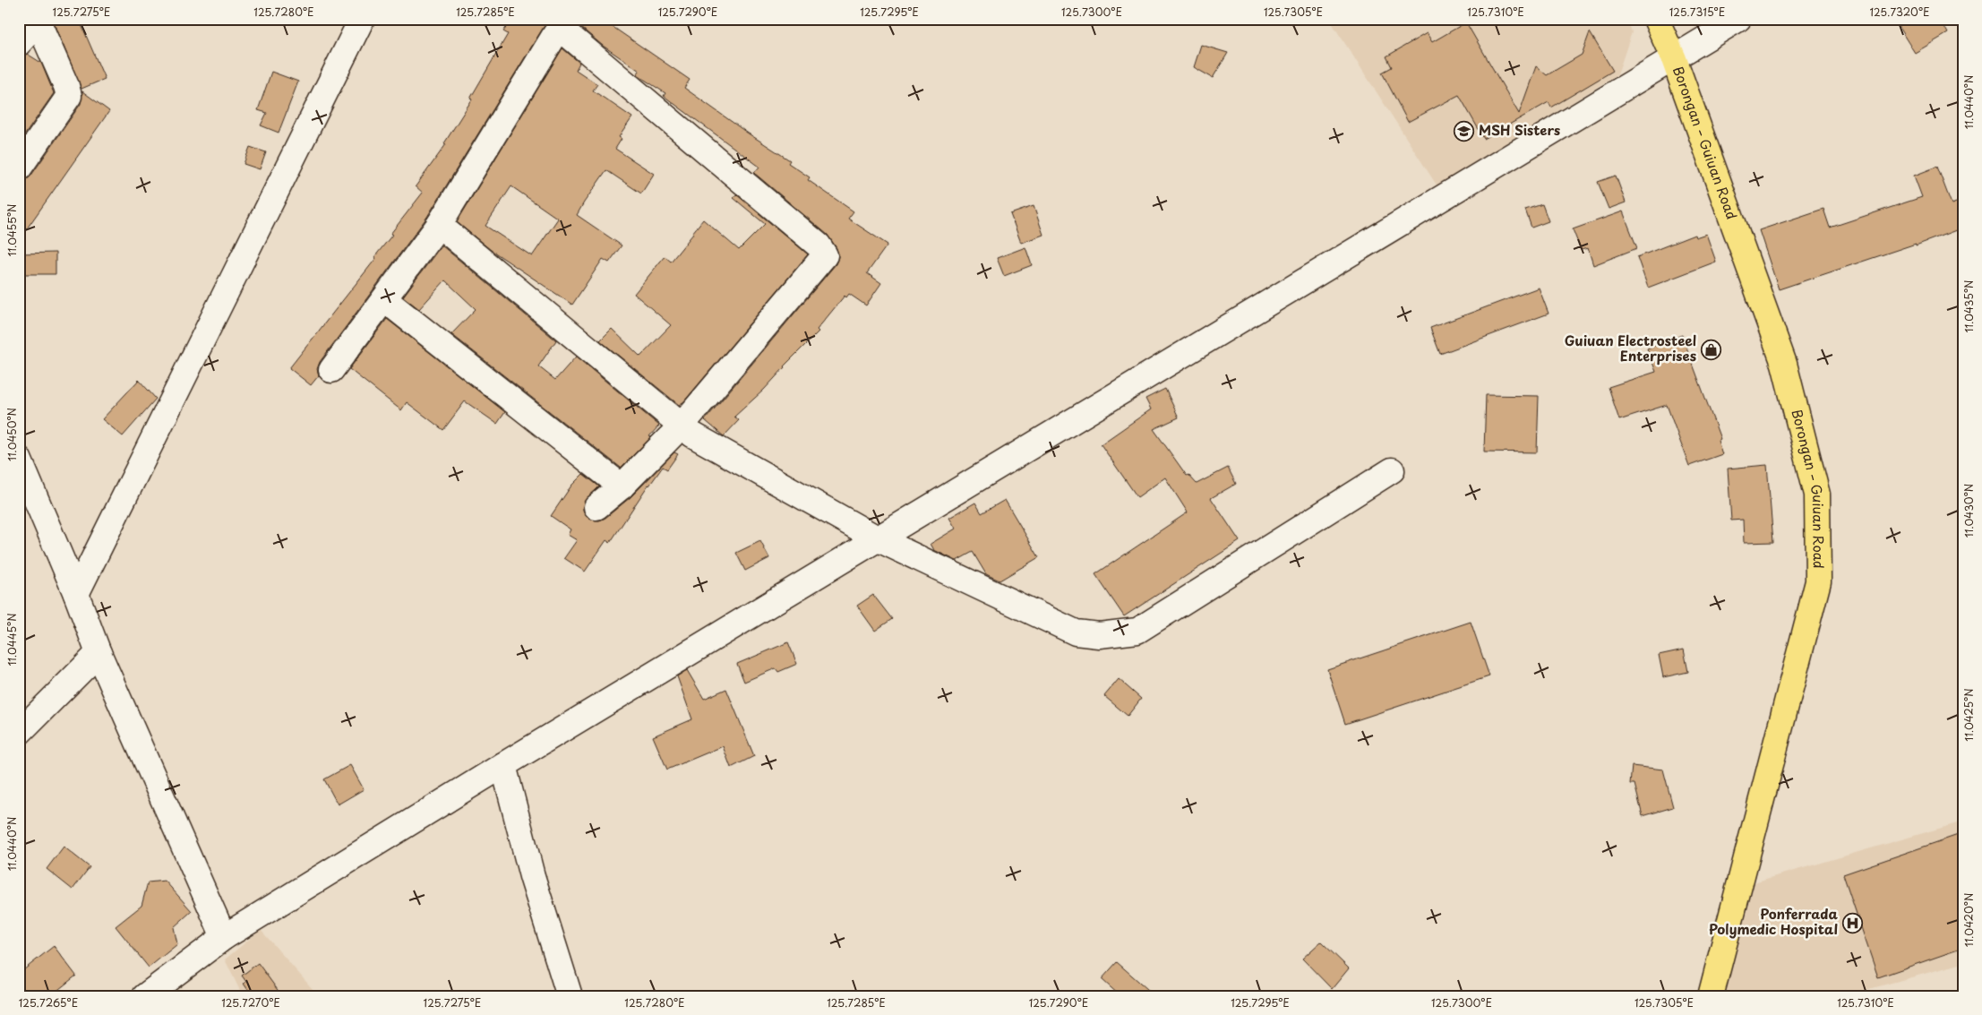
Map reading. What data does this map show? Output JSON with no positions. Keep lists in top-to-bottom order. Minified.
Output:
{"streets":{"main road":["Borongan – Guiuan Road"]},"places":{"school or university":["MSH Sisters"],"shop":["Guiuan Electrosteel Enterprises"],"hospital":["Ponferrada Polymedic Hospital"]},"coordinates":["125.7275°E","125.7280°E","125.7285°E","125.7290°E","125.7295°E","125.7300°E","125.7305°E","125.7310°E","125.7315°E","125.7320°E","11.0440°N","11.0455°N","11.0435°N","11.0450°N","11.0430°N","11.0445°N","11.0425°N","11.0420°N","125.7265°E","125.7270°E"]}
